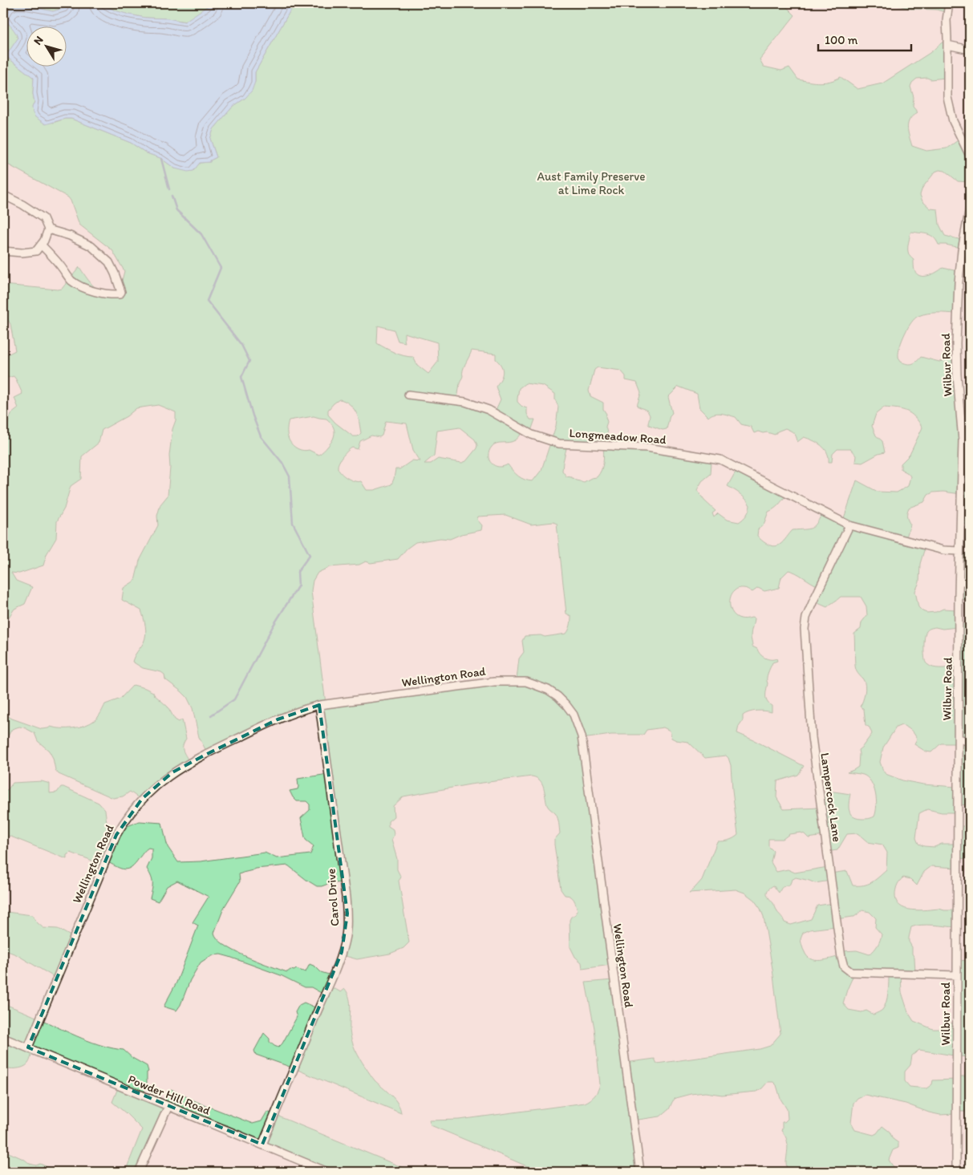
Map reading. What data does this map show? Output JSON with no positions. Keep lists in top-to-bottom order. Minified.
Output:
{"streets":{"street":["Wilbur Road","Longmeadow Road","Wellington Road","Lampercock Lane","Carol Drive","Powder Hill Road"]},"crossings":[["Wilbur Road","Longmeadow Road"],["Wilbur Road","Lampercock Lane"],["Longmeadow Road","Lampercock Lane"],["Wellington Road","Carol Drive"],["Wellington Road","Powder Hill Road"],["Carol Drive","Powder Hill Road"]],"parks":["Aust Family Preserve at Lime Rock"],"scale_bar":"100 m","north":"top left"}
